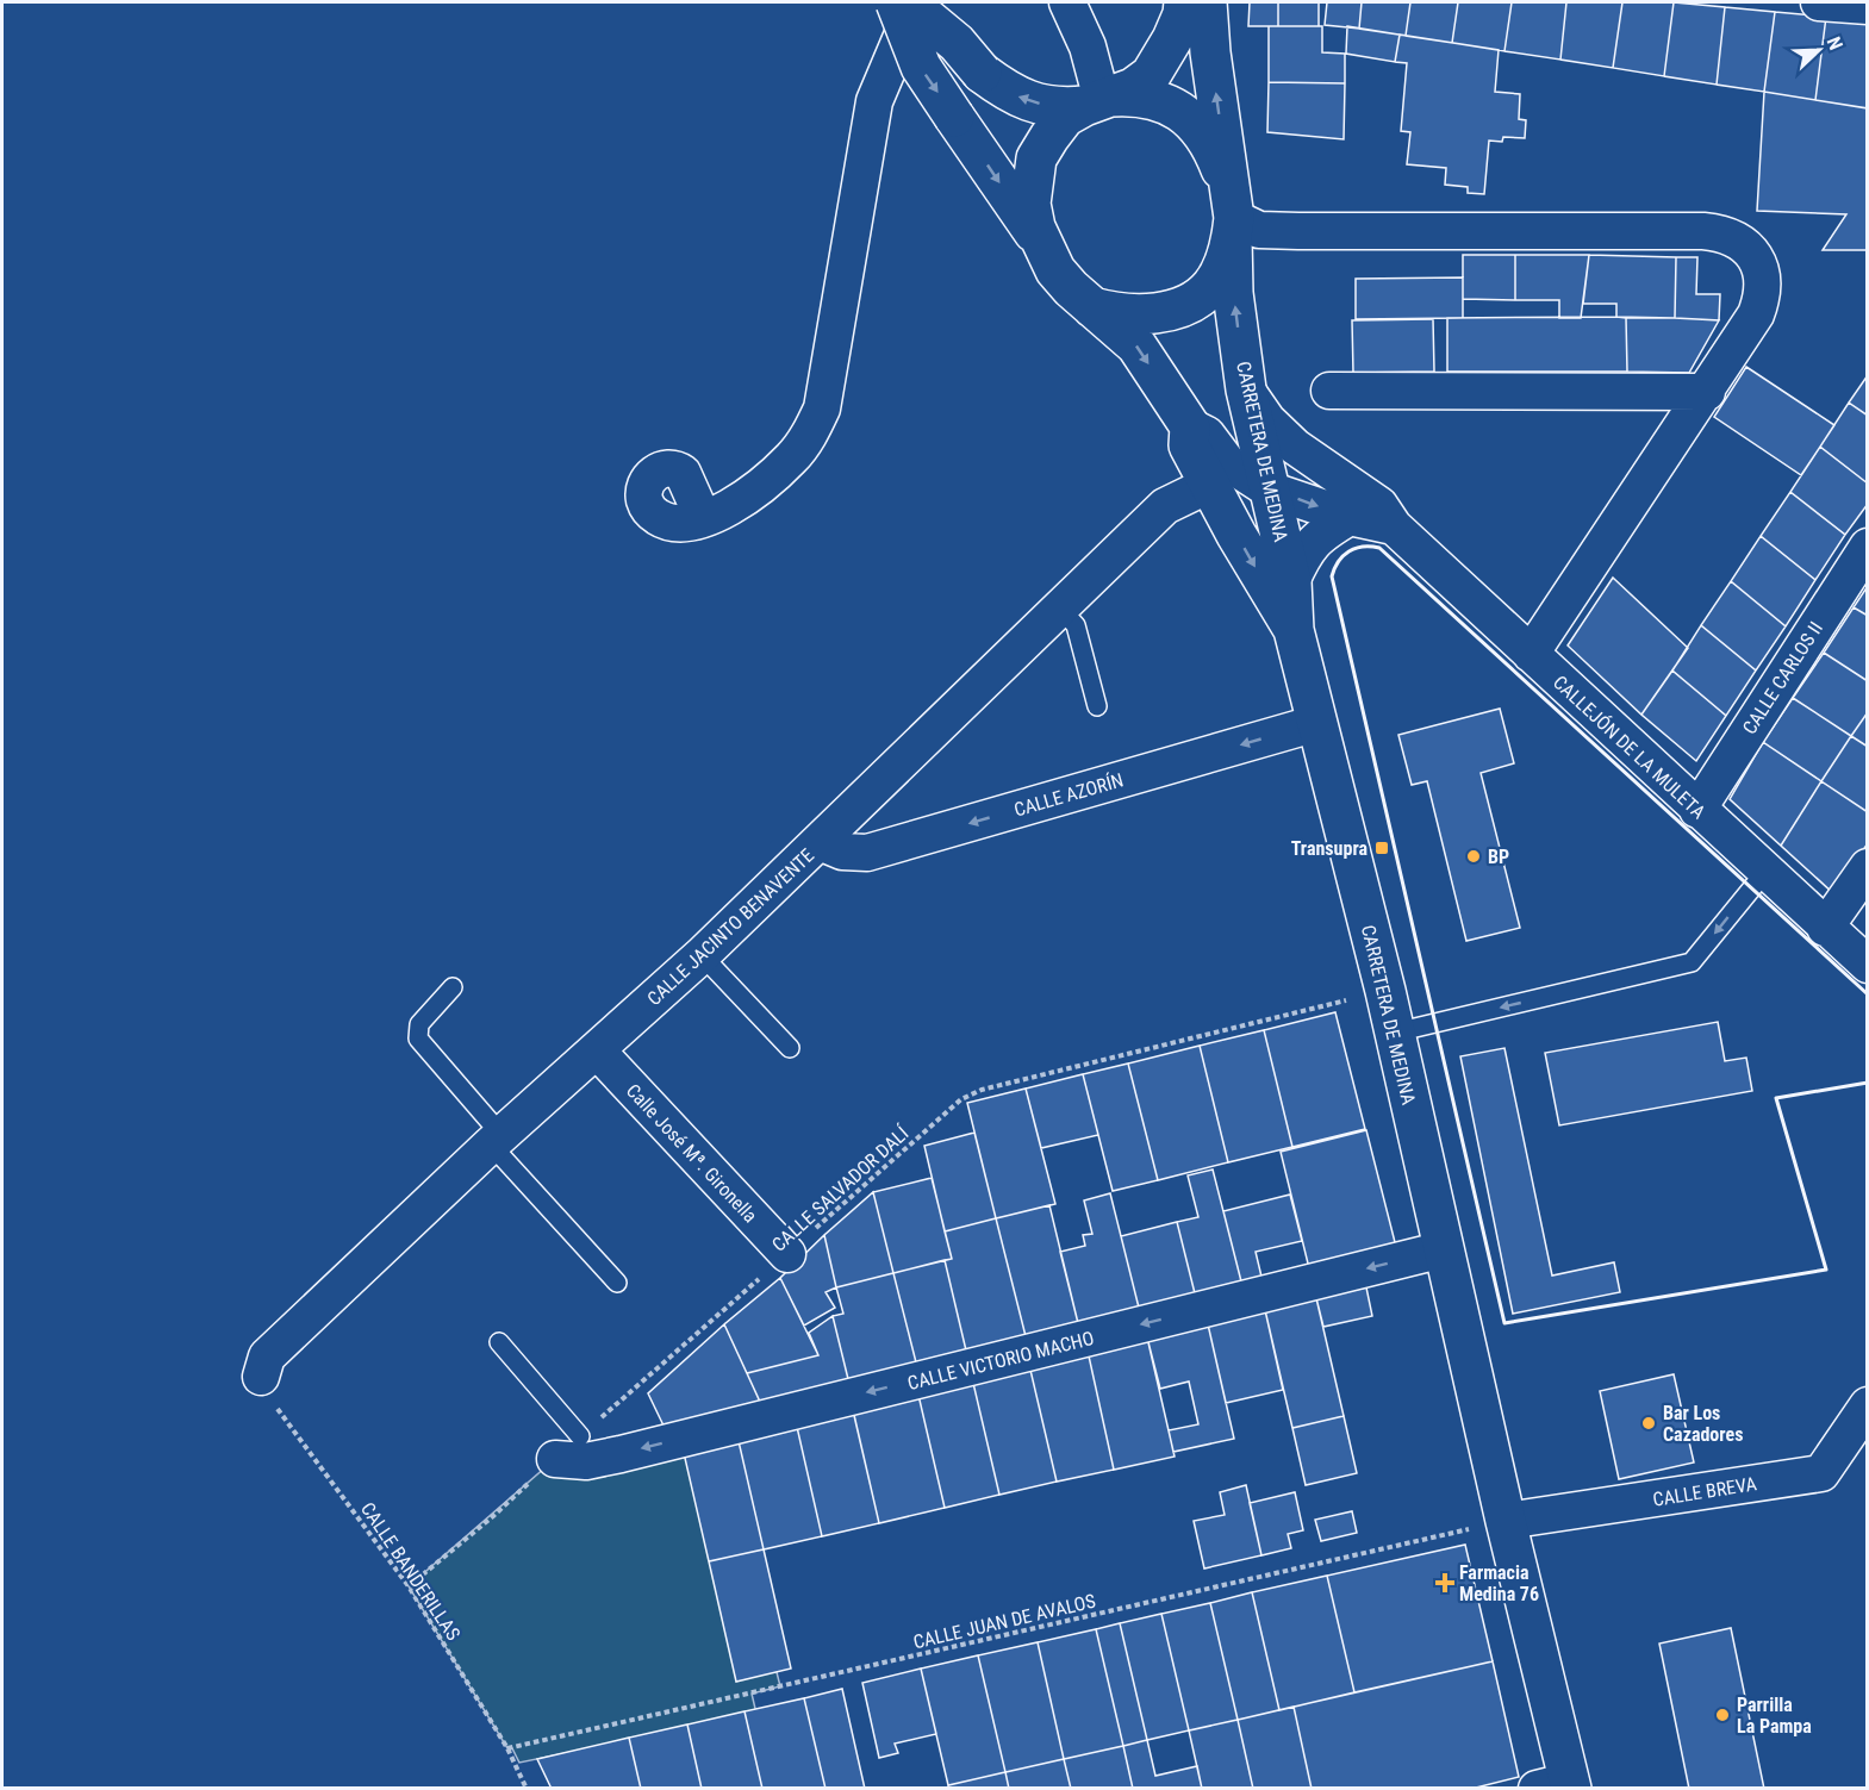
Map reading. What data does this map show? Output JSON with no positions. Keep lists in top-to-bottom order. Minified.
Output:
{"streets":{"main road":["CARRETERA DE MEDINA"],"street":["CALLE CARLOS II","CALLEJÓN DE LA MULETA","CALLE AZORÍN","CALLE JACINTO BENAVENTE","Calle José Mª. Gironella","CALLE VICTORIO MACHO","CALLE BREVA"],"path":["CALLE SALVADOR DALÍ","CALLE BANDERILLAS","CALLE JUAN DE AVALOS"]},"crossings":[["CARRETERA DE MEDINA","CALLEJÓN DE LA MULETA"],["CARRETERA DE MEDINA","CALLE AZORÍN"],["CARRETERA DE MEDINA","CALLE SALVADOR DALÍ"],["CARRETERA DE MEDINA","CALLE VICTORIO MACHO"],["CARRETERA DE MEDINA","CALLE BREVA"],["CARRETERA DE MEDINA","CALLE JUAN DE AVALOS"],["CALLE CARLOS II","CALLEJÓN DE LA MULETA"],["CALLE AZORÍN","CALLE JACINTO BENAVENTE"],["CALLE JACINTO BENAVENTE","Calle José Mª. Gironella"],["CALLE JACINTO BENAVENTE","CALLE BANDERILLAS"],["Calle José Mª. Gironella","CALLE SALVADOR DALÍ"],["CALLE SALVADOR DALÍ","CALLE VICTORIO MACHO"],["CALLE SALVADOR DALÍ","CALLE BANDERILLAS"],["CALLE BREVA","CALLE JUAN DE AVALOS"],["CALLE BANDERILLAS","CALLE JUAN DE AVALOS"]],"one_way":["CALLE AZORÍN","CALLE VICTORIO MACHO"],"places":{"transit":["Transupra"],"other":["BP","Bar Los Cazadores","Parrilla La Pampa"],"health":["Farmacia Medina 76"]},"north":"top right"}
